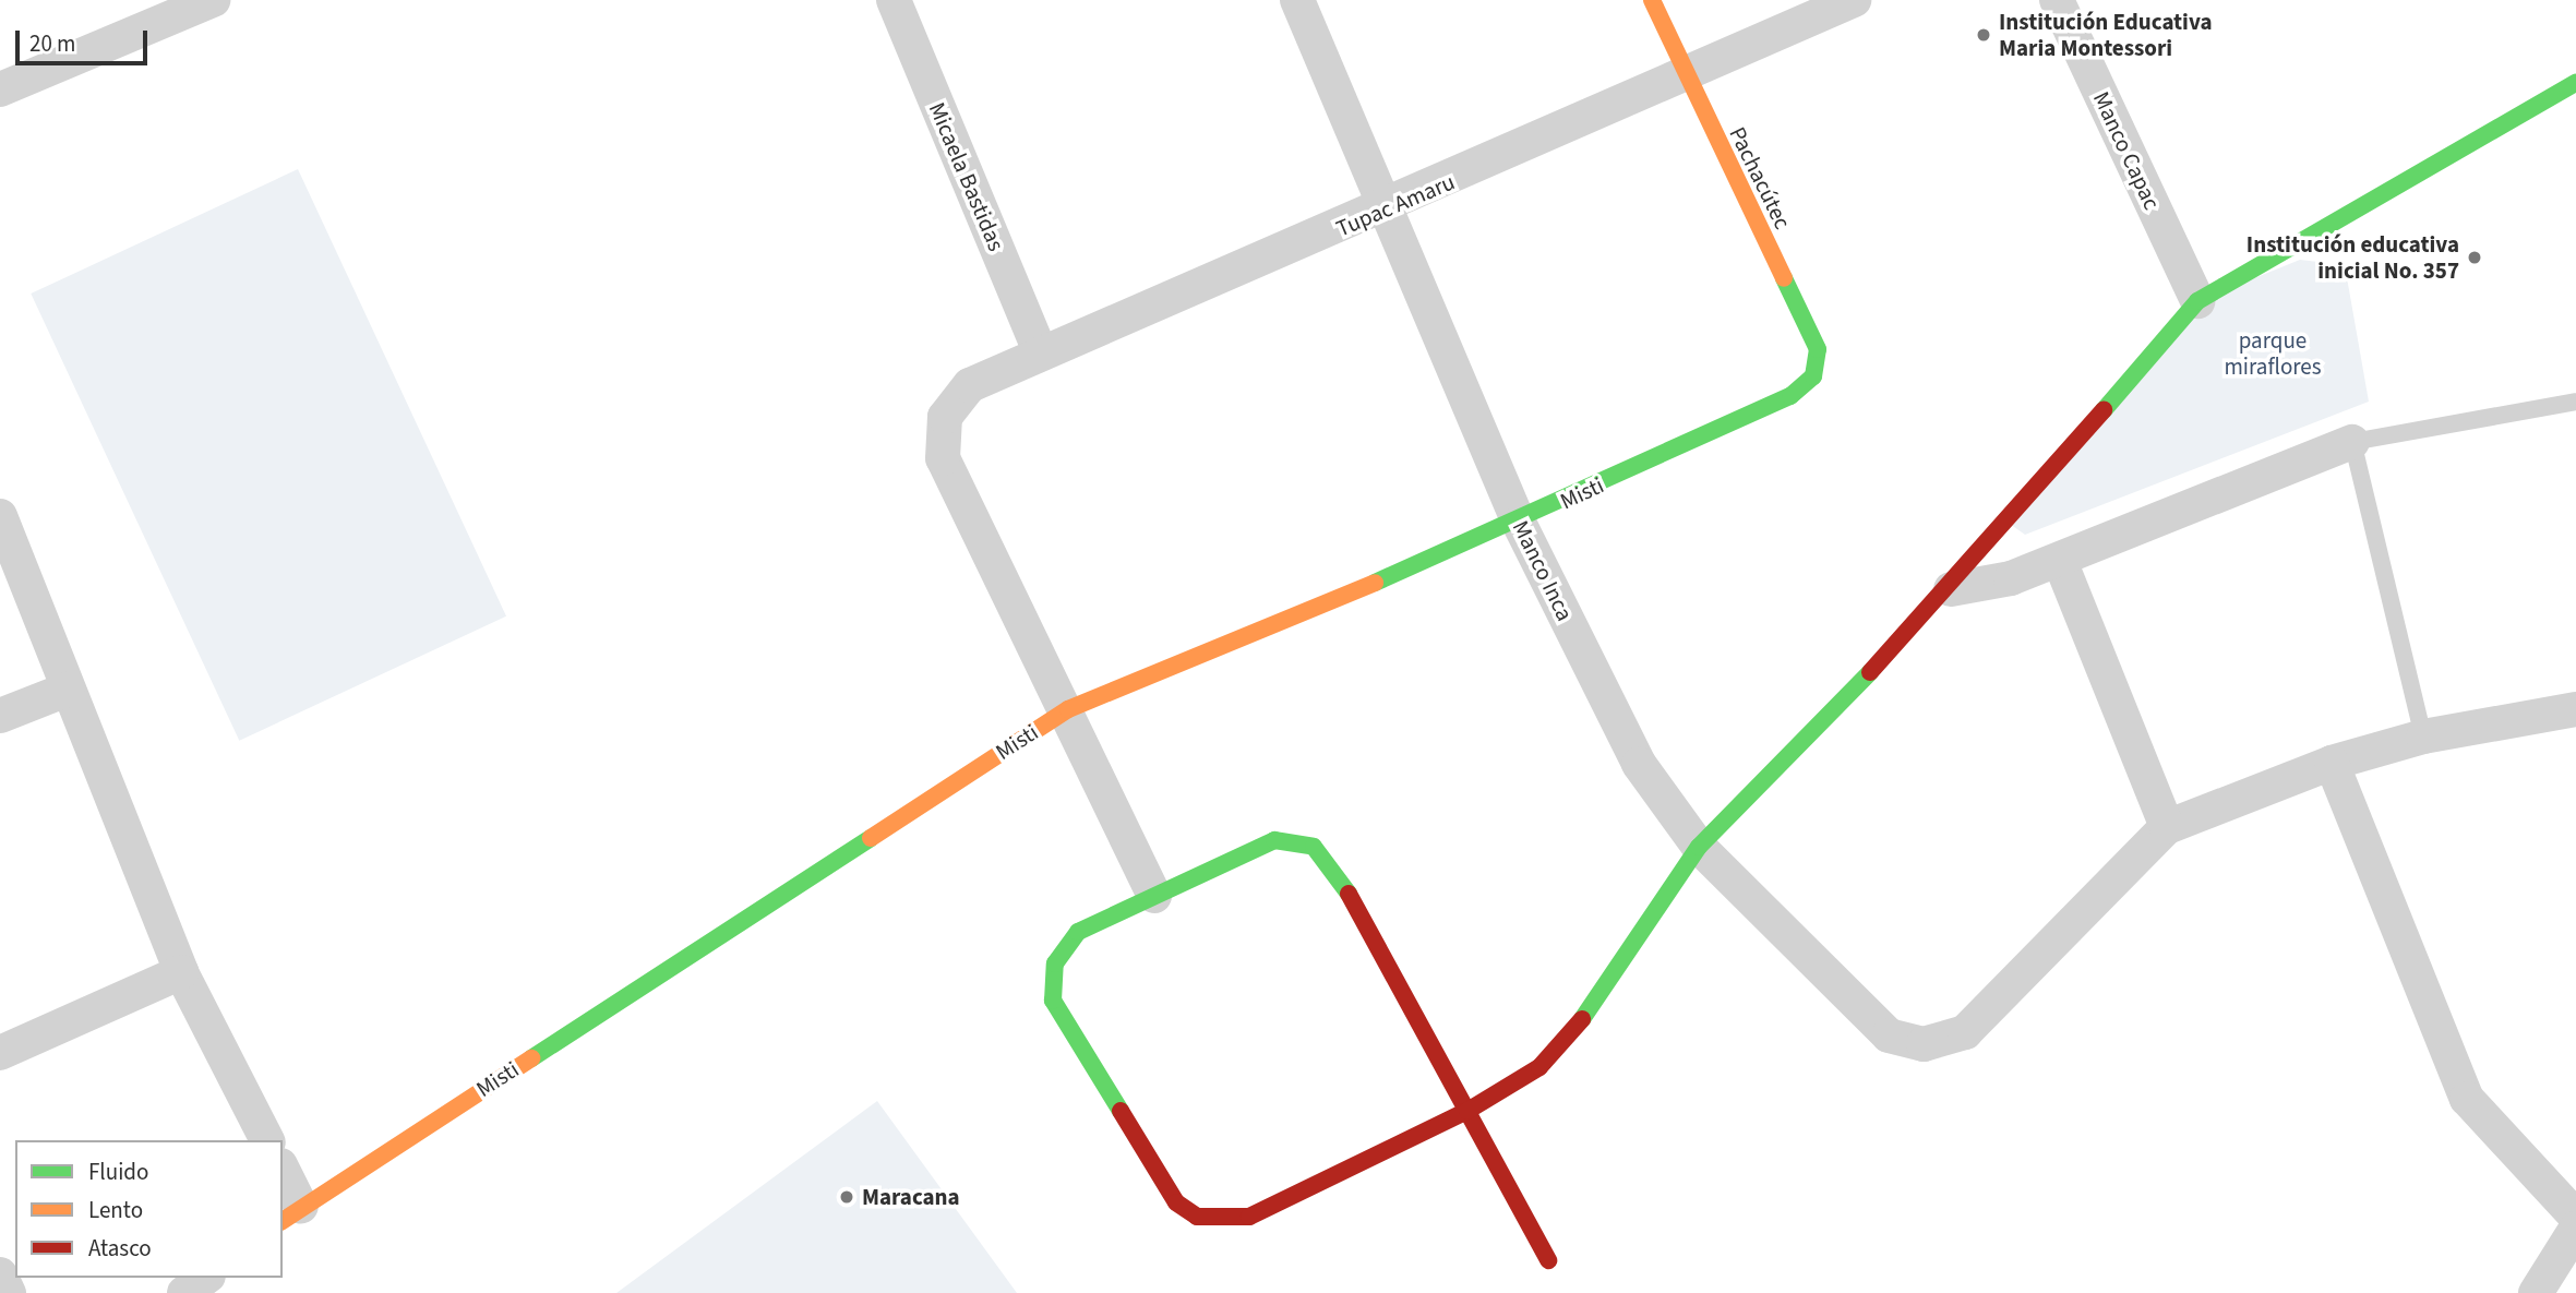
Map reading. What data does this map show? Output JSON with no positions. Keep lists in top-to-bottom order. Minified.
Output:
{"streets":{"street":["Manco Capac","Micaela Bastidas","Pachacútec","Tupac Amaru","Misti","Manco Inca"]},"crossings":[["Micaela Bastidas","Tupac Amaru"],["Pachacútec","Tupac Amaru"],["Pachacútec","Misti"],["Tupac Amaru","Misti"],["Tupac Amaru","Manco Inca"],["Misti","Manco Inca"]],"parks":["parque miraflores"],"places":["Institución Educativa Maria Montessori","Institución educativa inicial No. 357","Maracana"],"legend":["Fluido","Lento","Atasco"],"scale_bar":"20 m"}
